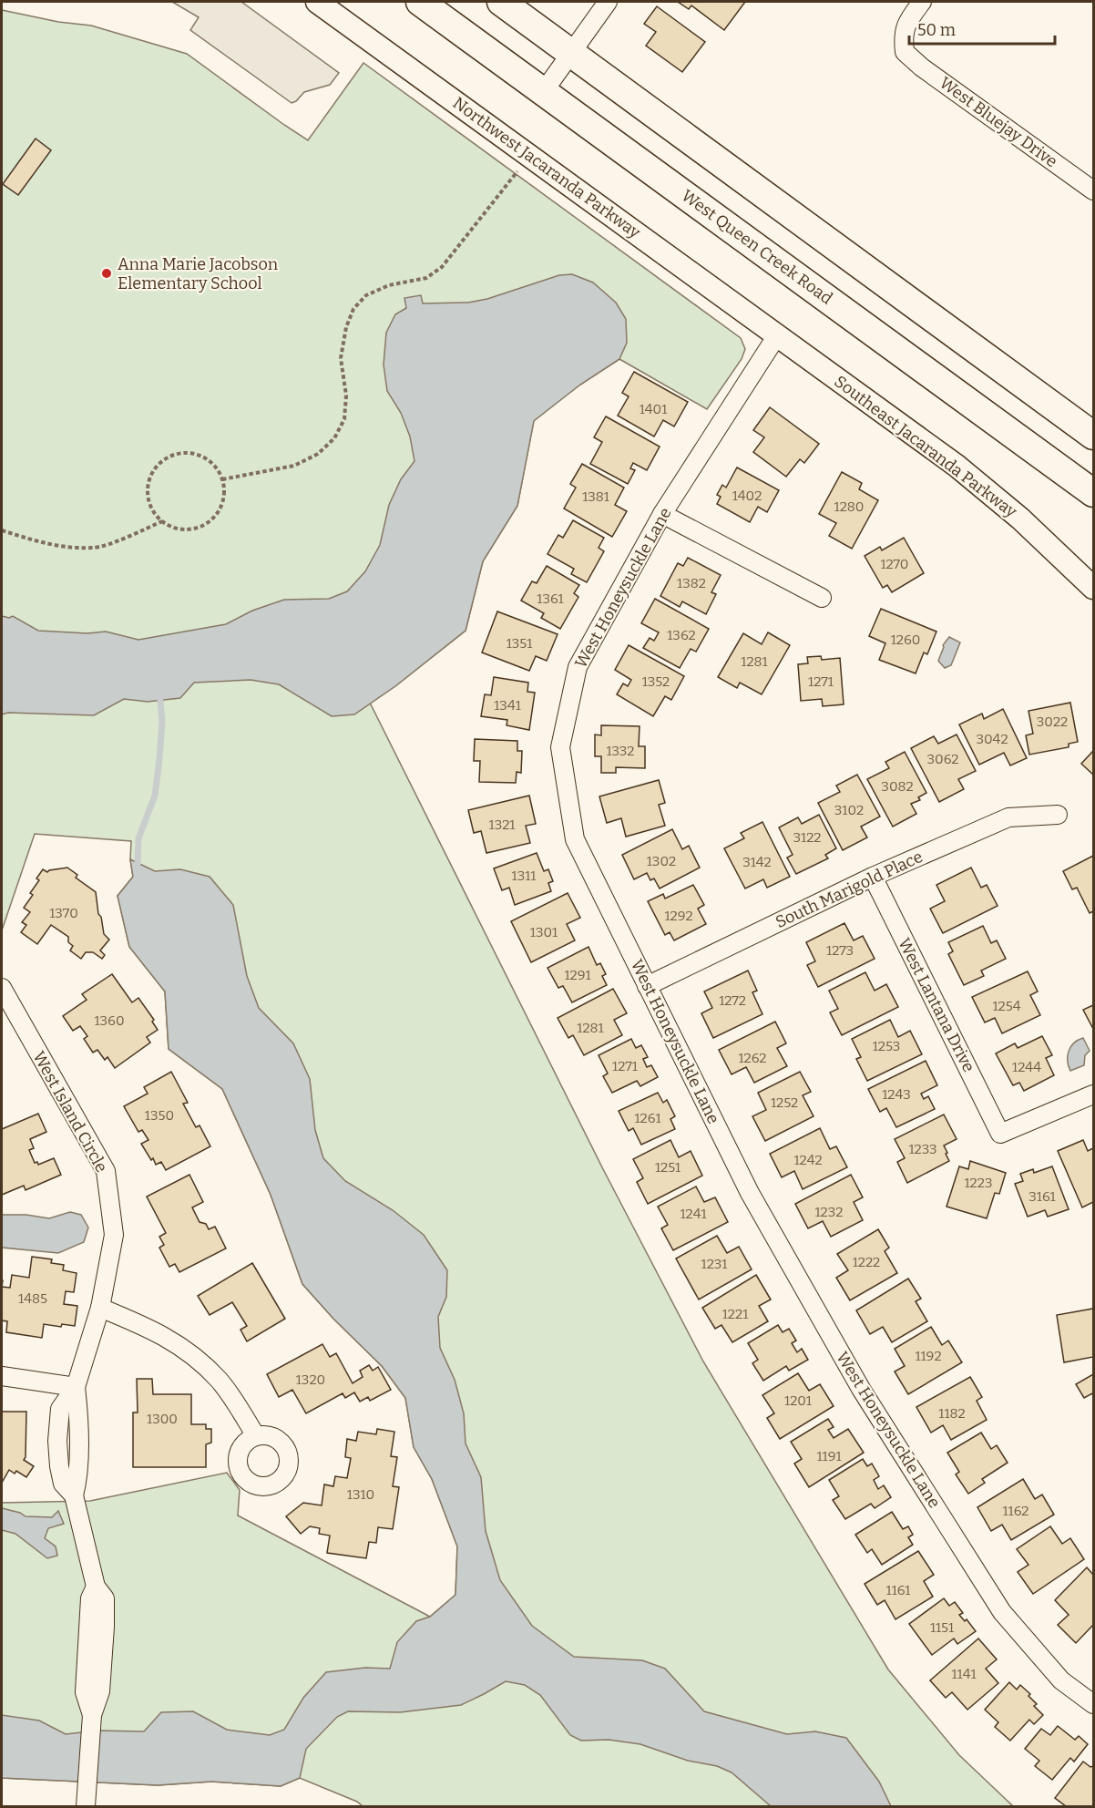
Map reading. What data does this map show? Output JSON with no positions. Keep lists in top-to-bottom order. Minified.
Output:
{"streets":{"main road":["West Queen Creek Road"],"street":["West Bluejay Drive","Northwest Jacaranda Parkway","Southeast Jacaranda Parkway","West Honeysuckle Lane","South Marigold Place","West Lantana Drive","West Island Circle"]},"crossings":[["Northwest Jacaranda Parkway","Southeast Jacaranda Parkway"],["Northwest Jacaranda Parkway","West Honeysuckle Lane"],["Southeast Jacaranda Parkway","West Honeysuckle Lane"],["West Honeysuckle Lane","South Marigold Place"],["South Marigold Place","West Lantana Drive"]],"places":["Anna Marie Jacobson Elementary School"],"house_numbers":["1401","1402","1381","1280","1270","1382","1361","1362","1260","1351","1281","1352","1271","1341","3022","3042","1332","3062","3082","3102","1321","3122","1302","3142","1311","1370","1292","1301","1273","1291","1272","1254","1360","1281","1253","1262","1271","1244","1243","1252","1350","1261","1233","1242","1251","1223","3161","1232","1241","1222","1231","1485","1221","1192","1320","1201","1182","1300","1191","1310","1162","1161","1151","1141"],"scale_bar":"50 m"}
